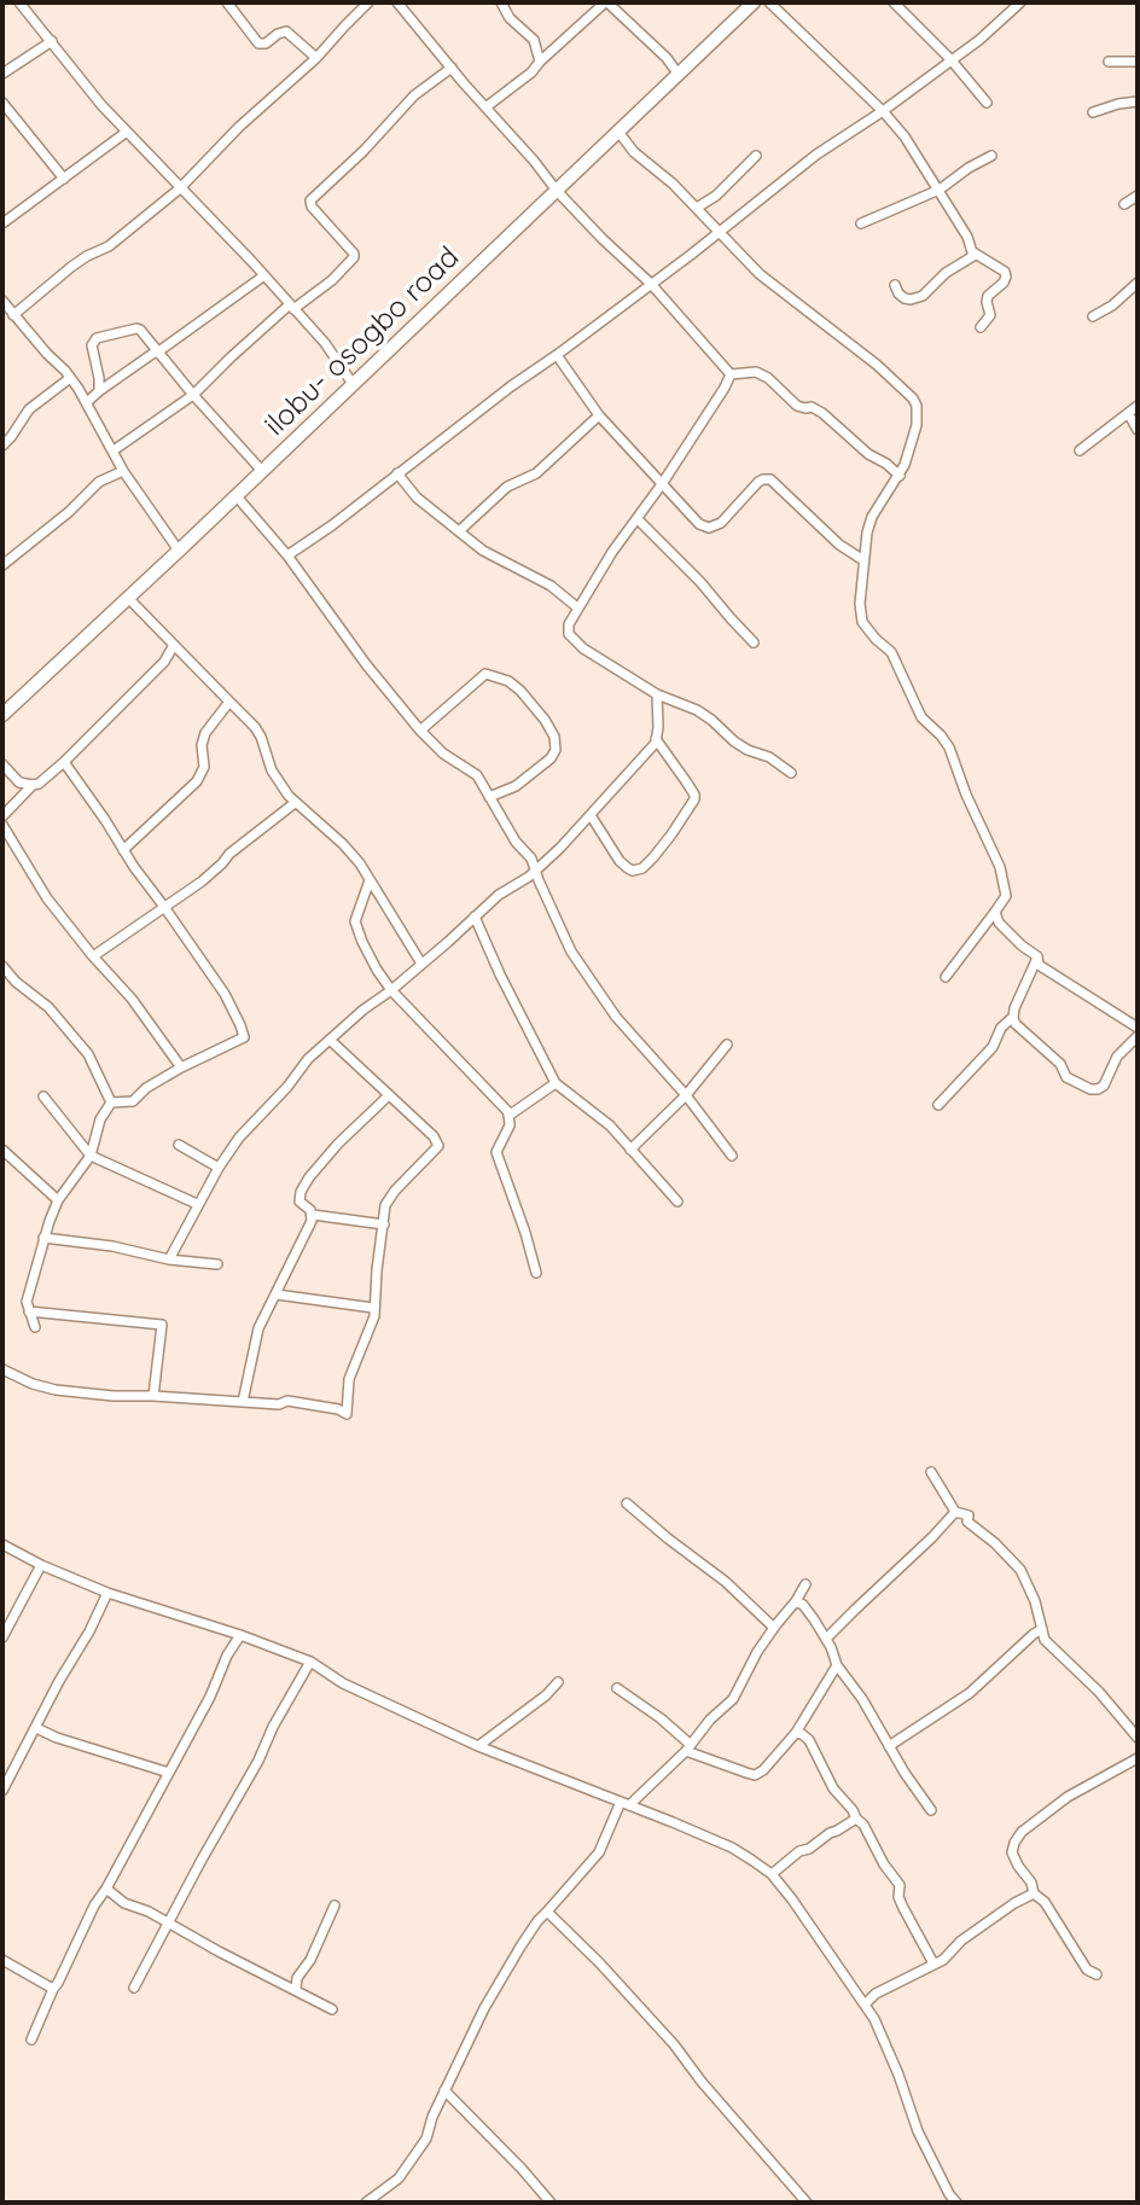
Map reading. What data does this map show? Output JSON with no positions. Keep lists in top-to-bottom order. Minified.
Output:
{"streets":{"main road":["ilobu- osogbo road"]}}
